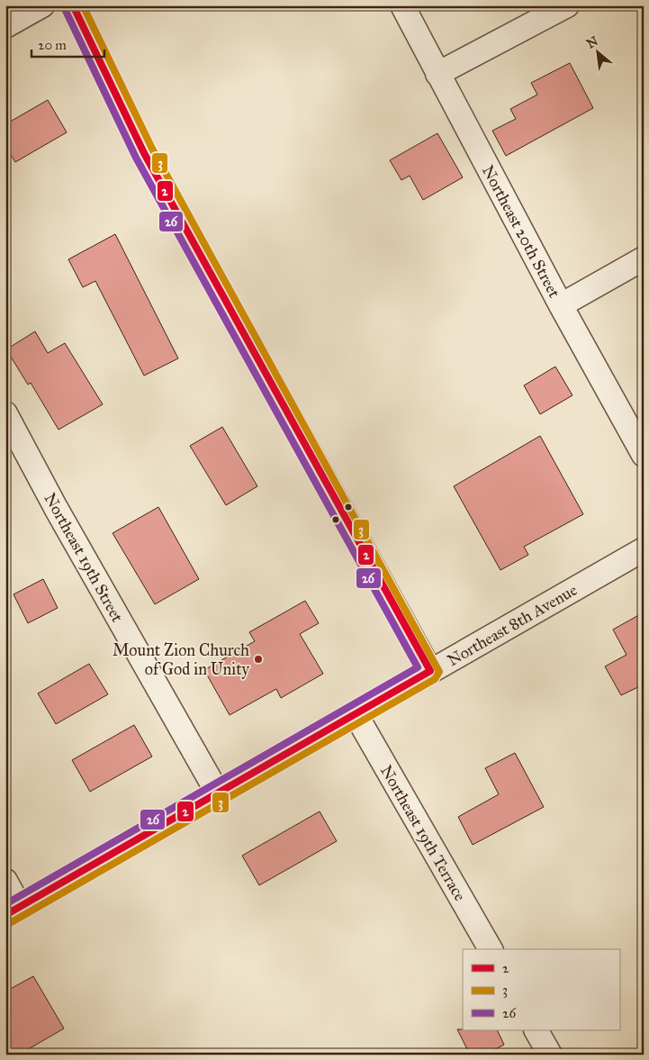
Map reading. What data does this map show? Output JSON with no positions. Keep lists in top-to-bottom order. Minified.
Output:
{"streets":{"street":["Northeast 20th Street","Northeast 19th Street","Northeast 8th Avenue","Northeast 19th Terrace"]},"crossings":[["Northeast 19th Street","Northeast 8th Avenue"],["Northeast 8th Avenue","Northeast 19th Terrace"]],"places":["Mount Zion Church of God in Unity"],"lines":["transit line 2","transit line 3","transit line 26"],"legend":["2","3","26"],"scale_bar":"20 m","north":"top left"}
